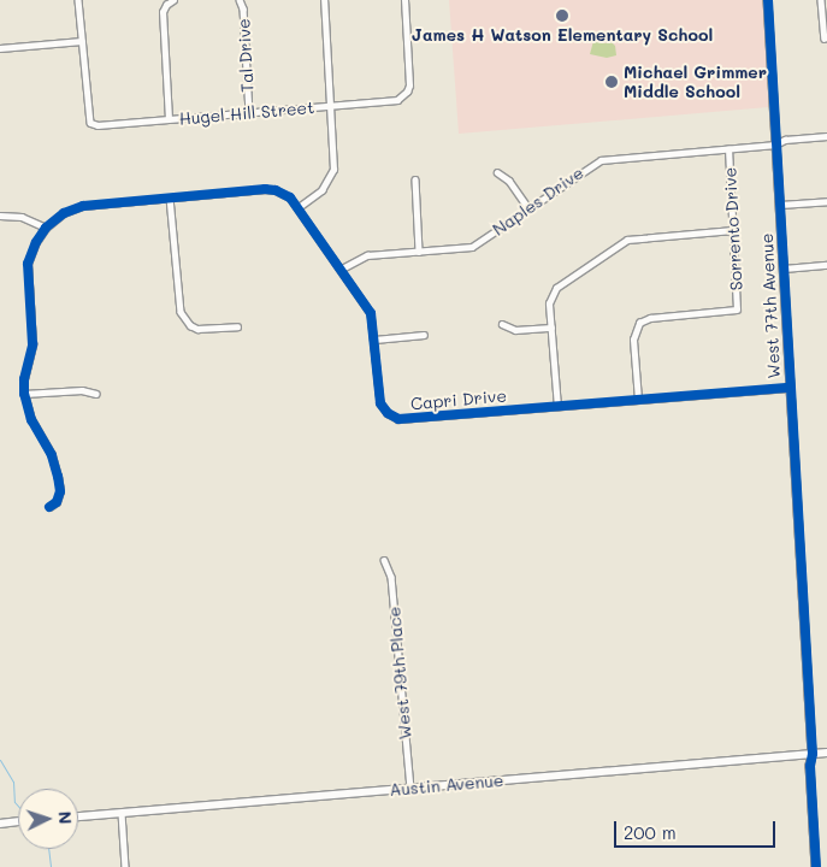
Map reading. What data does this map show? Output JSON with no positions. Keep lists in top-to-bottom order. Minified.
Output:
{"streets":{"street":["Tal Drive","Hugel Hill Street","Naples Drive","Sorrento Drive","West 77th Avenue","Capri Drive","West 79th Place","Austin Avenue"]},"crossings":[["Tal Drive","Hugel Hill Street"],["Naples Drive","Sorrento Drive"],["Naples Drive","West 77th Avenue"],["Naples Drive","Capri Drive"],["Sorrento Drive","Capri Drive"],["West 77th Avenue","Capri Drive"],["West 77th Avenue","Austin Avenue"],["West 79th Place","Austin Avenue"]],"places":["James H Watson Elementary School","Michael Grimmer Middle School"],"scale_bar":"200 m","north":"right"}
